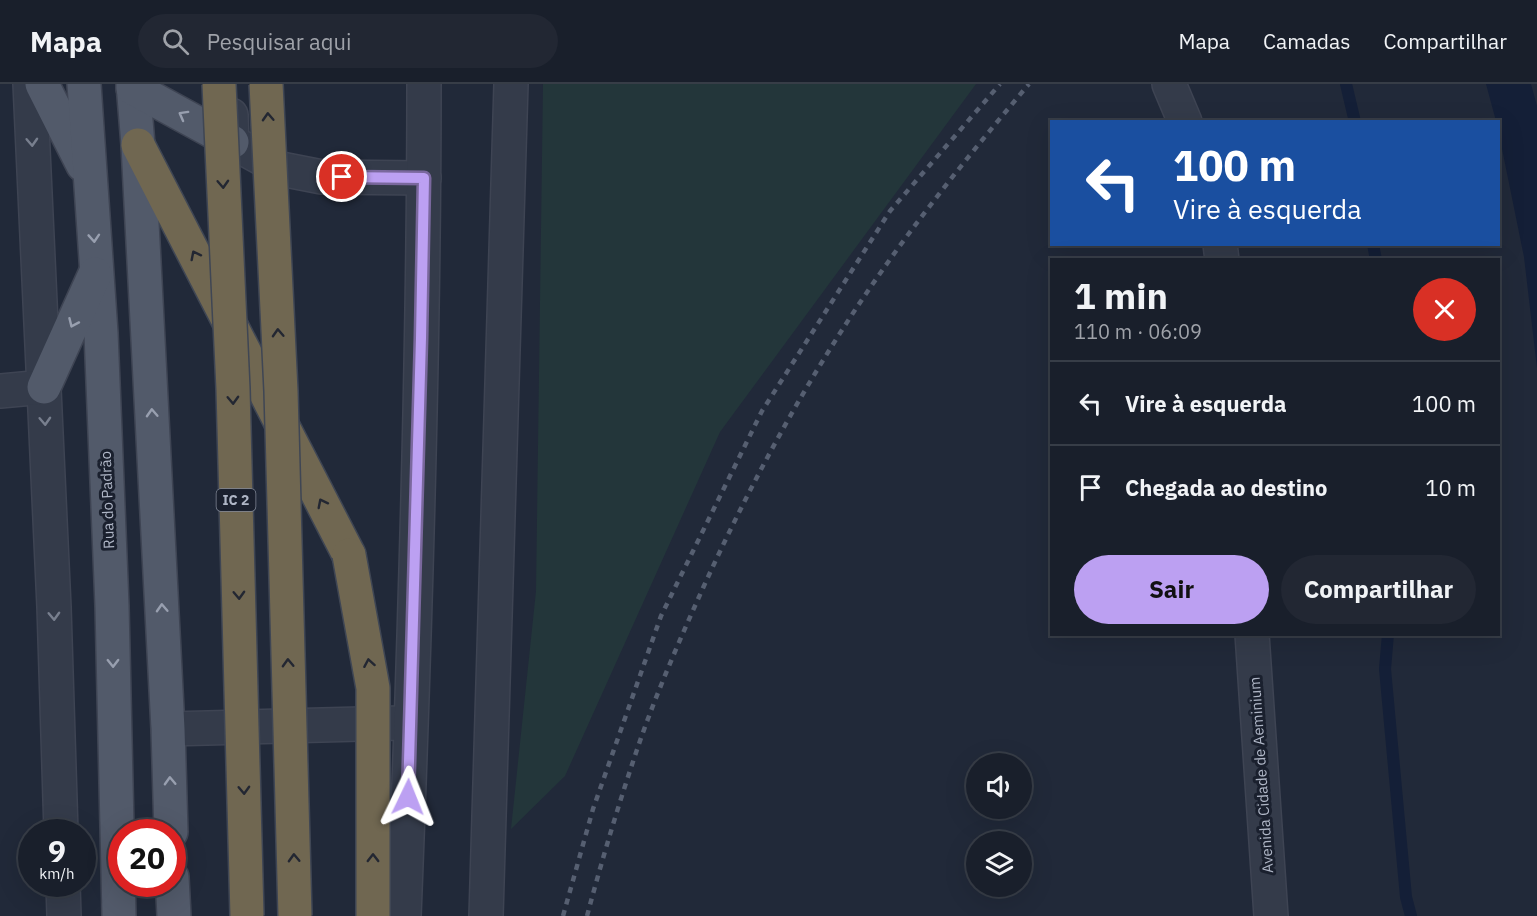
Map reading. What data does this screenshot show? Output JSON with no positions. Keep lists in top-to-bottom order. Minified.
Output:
{"streets":{"highway":["IC 2"],"main road":["Rua do Padrão"],"street":["Avenida Cidade de Aeminium"]},"page":{"header":"Mapa","search":"Pesquisar aqui","nav":["Mapa","Camadas","Compartilhar"],"turn":["100 m","Vire à esquerda"],"heading":["1 min","110 m · 06:09"],"list":[{"name":"Vire à esquerda","value":"100 m"},{"name":"Chegada ao destino","value":"10 m"}],"buttons":["Sair","Compartilhar"],"speed":"9 km/h","limit":"20"}}
